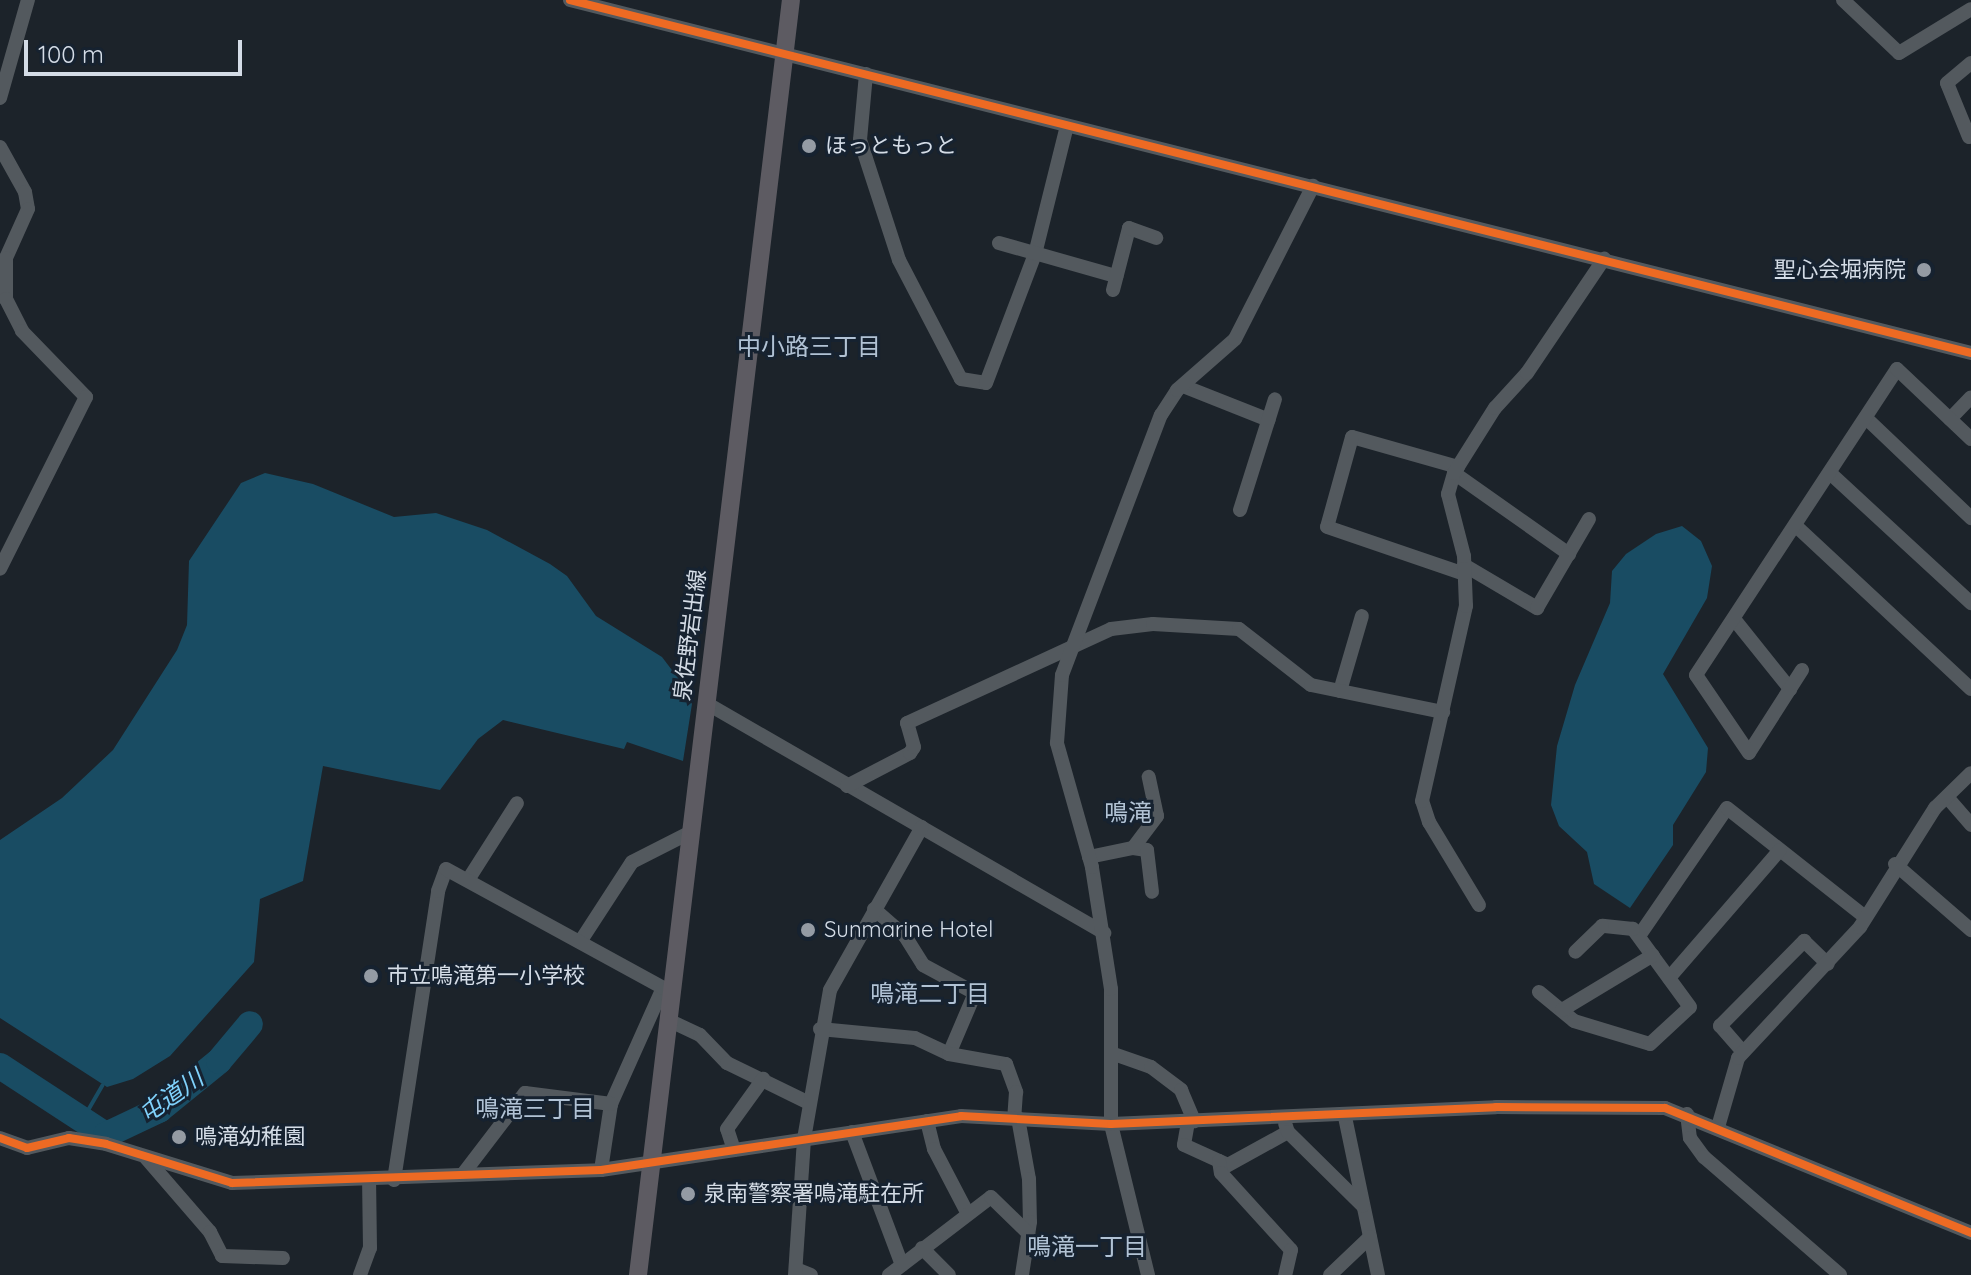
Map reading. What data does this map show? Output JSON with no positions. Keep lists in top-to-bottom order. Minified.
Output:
{"streets":{"main road":["泉佐野岩出線"]},"districts":["中小路三丁目","鳴滝","鳴滝二丁目","鳴滝三丁目","鳴滝一丁目"],"water":["屯道川"],"places":["ほっともっと","聖心会堀病院","Sunmarine Hotel","市立鳴滝第一小学校","鳴滝幼稚園","泉南警察署鳴滝駐在所"],"scale_bar":"100 m"}
